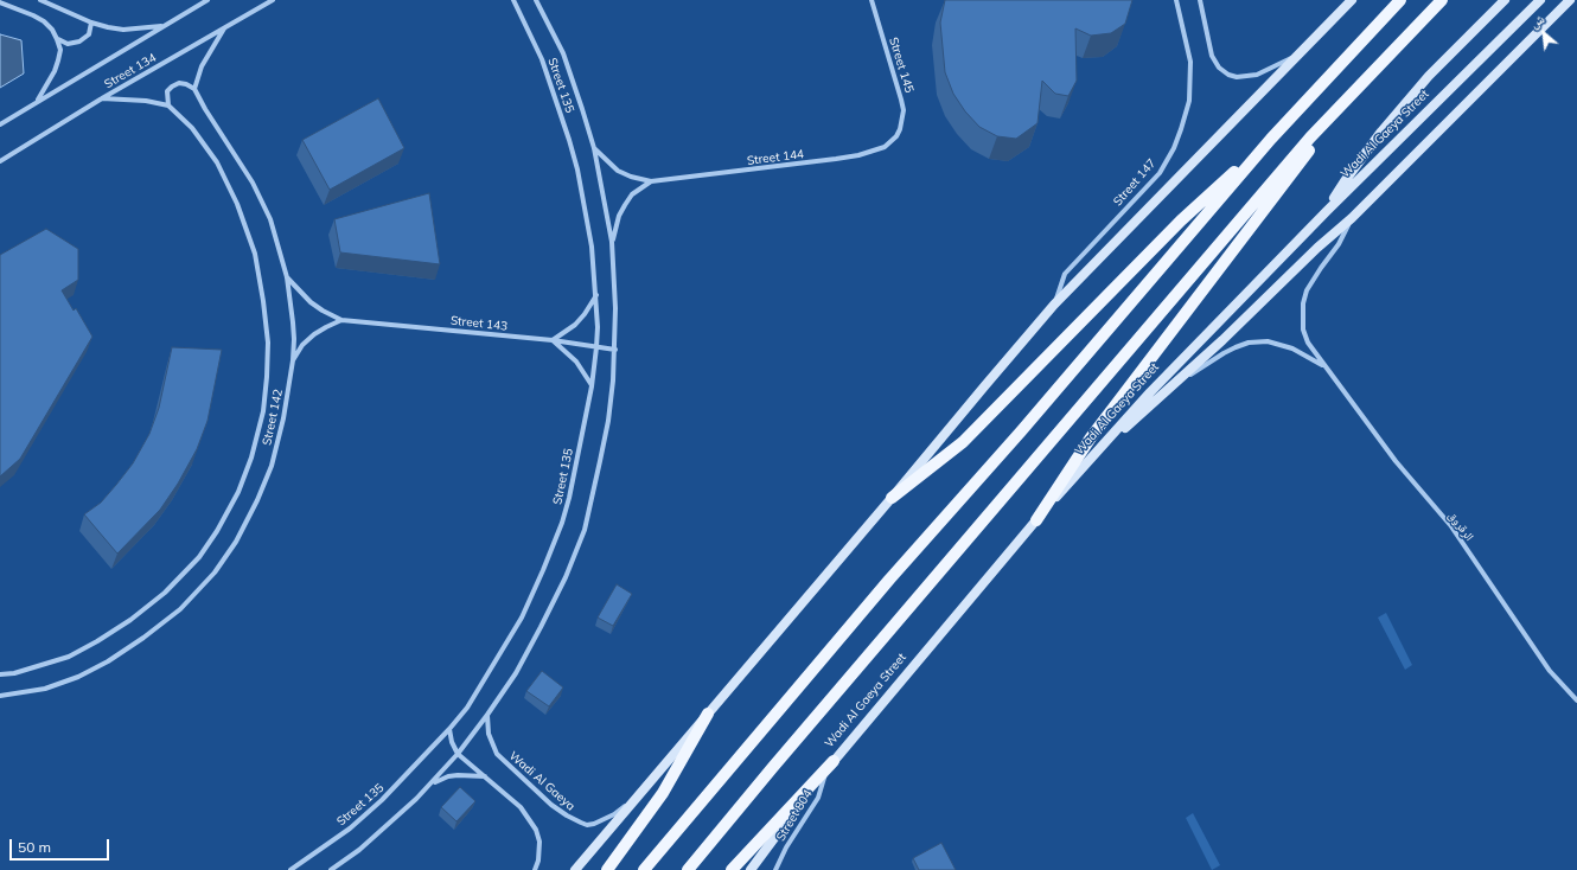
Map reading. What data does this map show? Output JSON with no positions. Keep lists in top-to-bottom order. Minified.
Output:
{"streets":{"street":["Street 145","Street 134","Street 135","Wadi Al Gaeya Street","Street 144","Street 147","Street 143","Street 142","الرقروق","Wadi Al Gaeya","Street 804"]},"crossings":[["Street 145","Street 144"],["Street 135","Street 144"],["Street 135","Street 143"],["Street 135","Wadi Al Gaeya"],["Wadi Al Gaeya Street","Street 804"],["Street 143","Street 142"]],"scale_bar":"50 m","north":"top left"}
